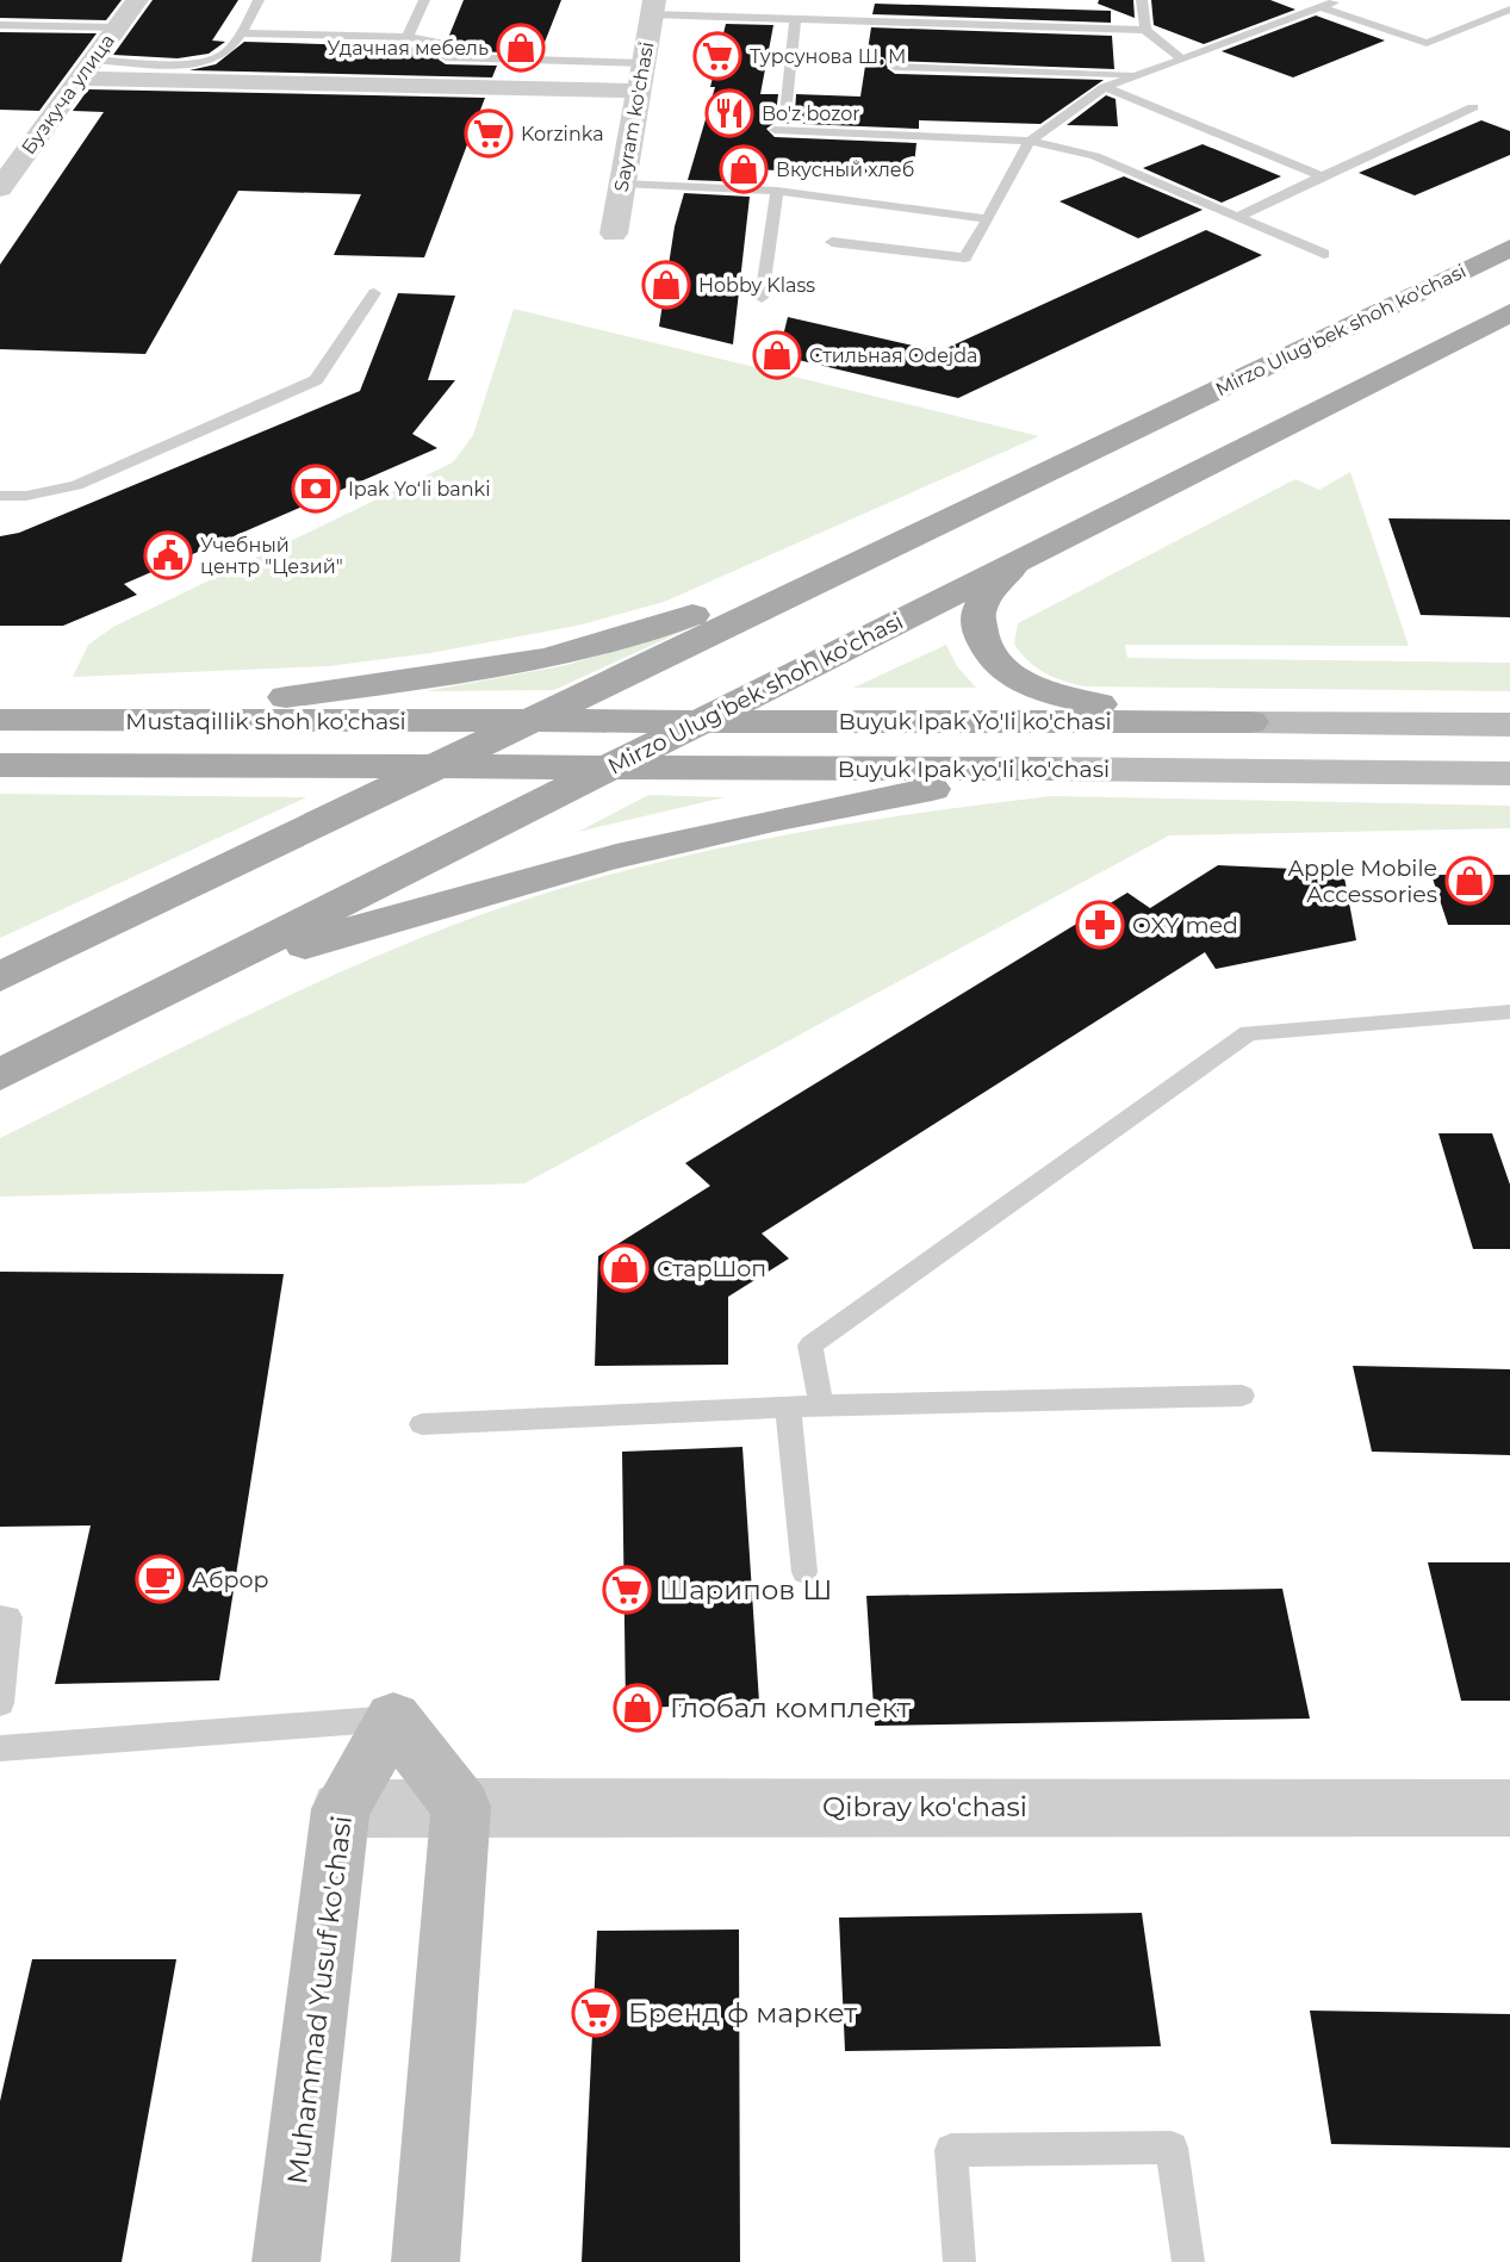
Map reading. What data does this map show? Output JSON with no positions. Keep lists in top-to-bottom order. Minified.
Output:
{"streets":{"main road":["Mirzo Ulug'bek shoh ko'chasi","Mustaqillik shoh ko'chasi","Buyuk Ipak Yo'li ko'chasi","Buyuk Ipak yo'li ko'chasi","Muhammad Yusuf ko'chasi"],"street":["Бузкуча улица","Sayram ko'chasi","Qibray ko'chasi"]},"crossings":[["Mirzo Ulug'bek shoh ko'chasi","Mustaqillik shoh ko'chasi"],["Mirzo Ulug'bek shoh ko'chasi","Buyuk Ipak Yo'li ko'chasi"],["Mirzo Ulug'bek shoh ko'chasi","Buyuk Ipak yo'li ko'chasi"],["Mustaqillik shoh ko'chasi","Buyuk Ipak yo'li ko'chasi"],["Qibray ko'chasi","Muhammad Yusuf ko'chasi"]],"places":{"shop":["Удачная мебель","Вкусный хлеб","Hobby Klass","Стильная Odejda","Apple Mobile Accessories","СтарШоп","Глобал комплект"],"supermarket":["Турсунова Ш. М","Korzinka","Шарипов Ш","Бренд ф маркет"],"restaurant":["Bo'z bozor"],"bank":["Ipak Yoʻli banki"],"public building":["Учебный центр \"Цезий\""],"pharmacy":["OXY med"],"cafe":["Аброр"]}}
